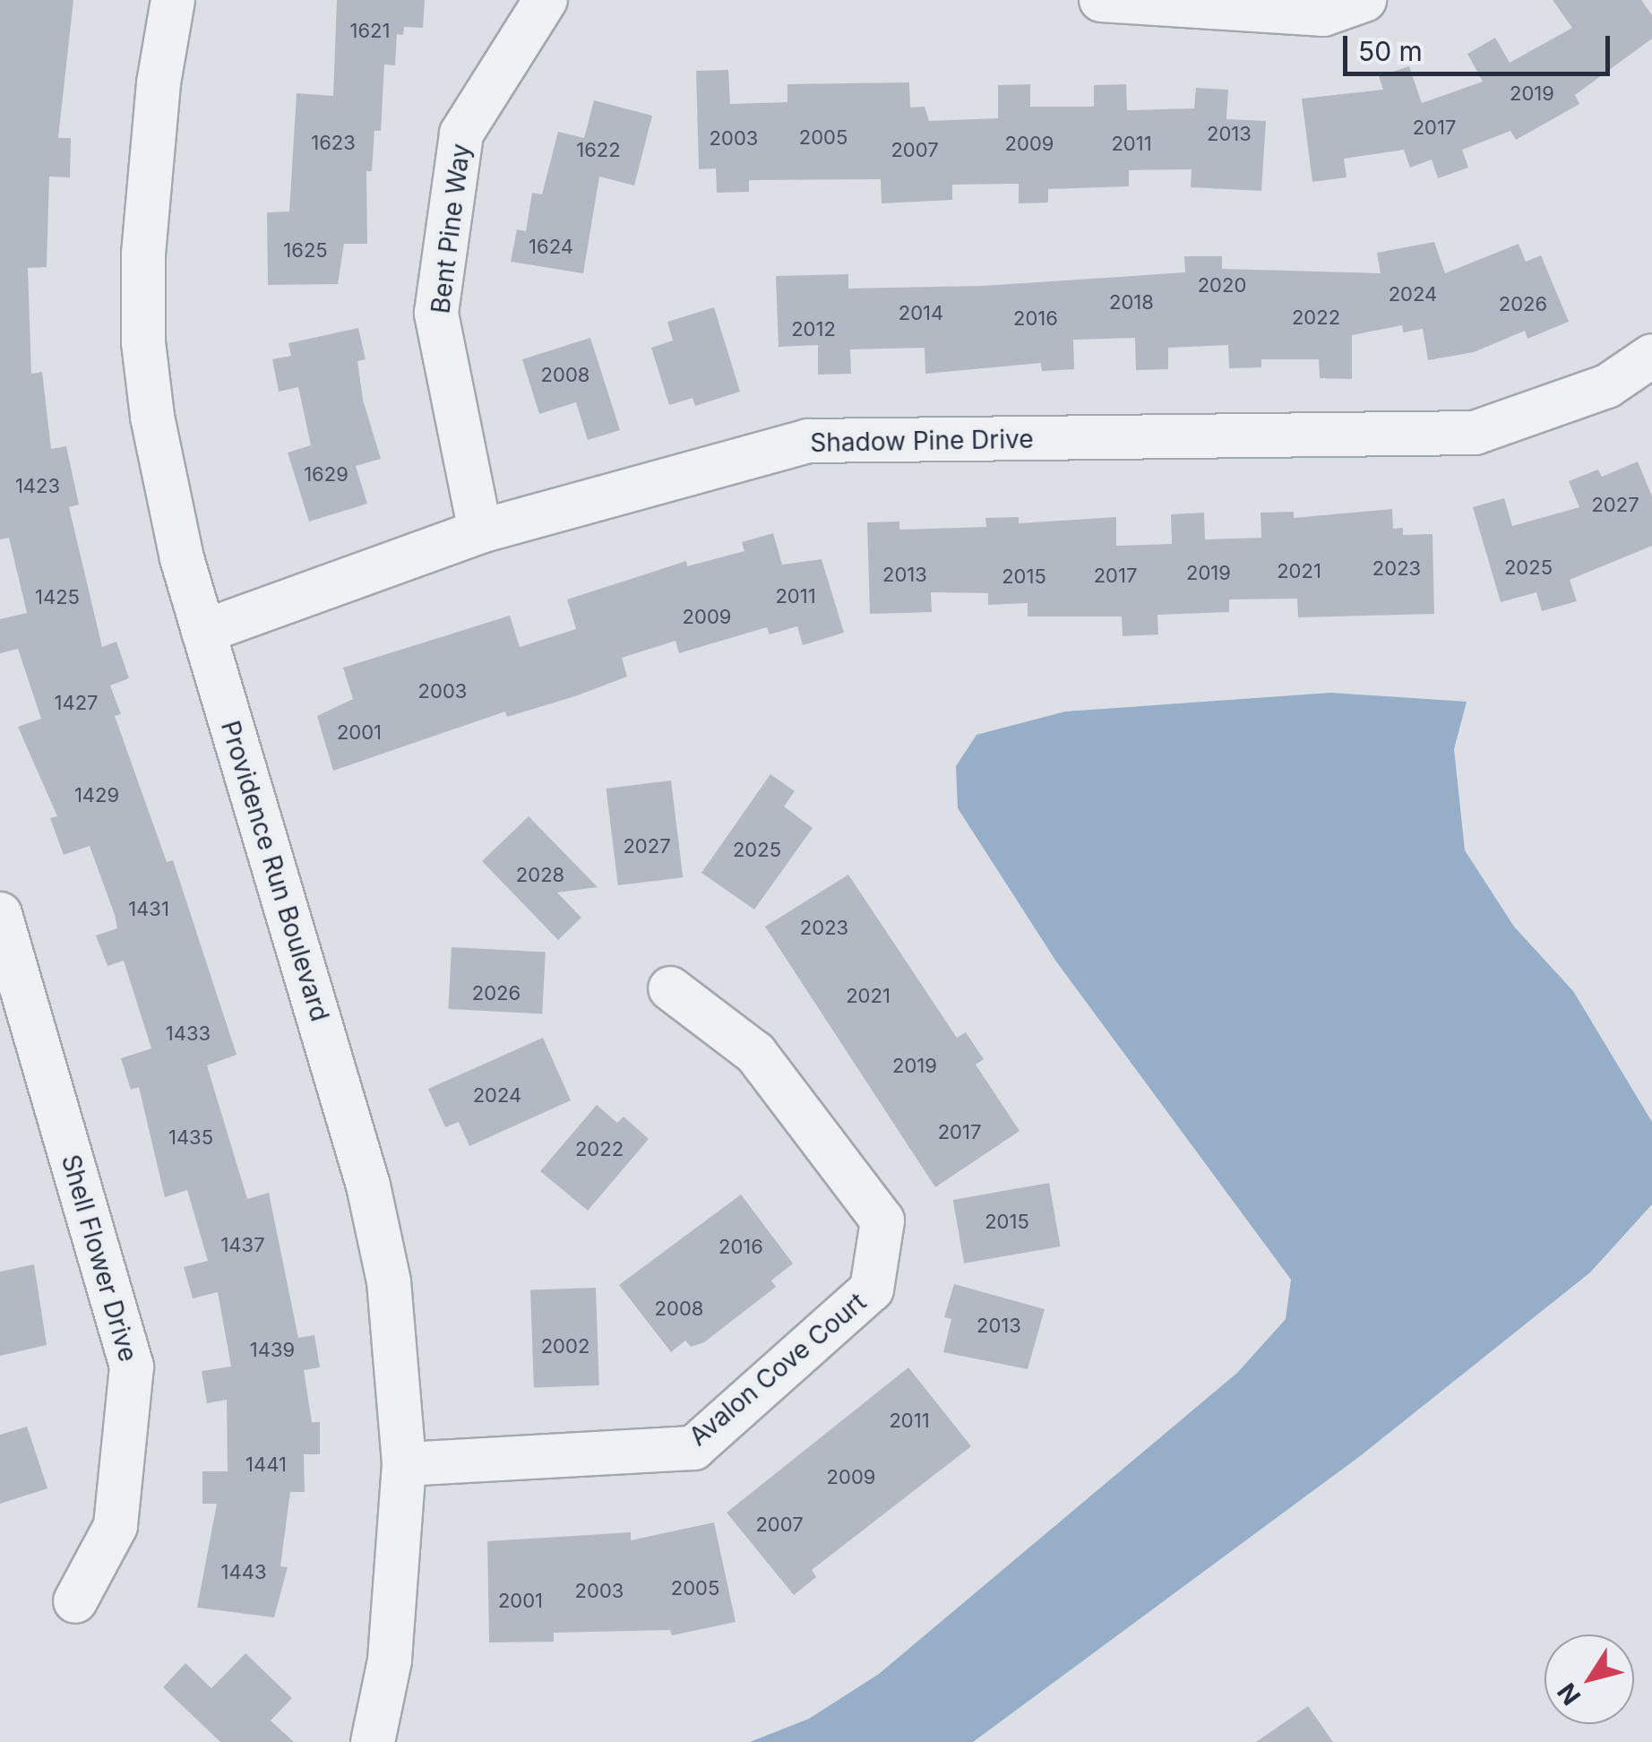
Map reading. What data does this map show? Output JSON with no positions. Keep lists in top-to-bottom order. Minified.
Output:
{"streets":{"street":["Bent Pine Way","Shadow Pine Drive","Providence Run Boulevard","Shell Flower Drive","Avalon Cove Court"]},"crossings":[["Bent Pine Way","Shadow Pine Drive"],["Shadow Pine Drive","Providence Run Boulevard"],["Providence Run Boulevard","Avalon Cove Court"]],"house_numbers":["1621","2019","2017","2013","2005","2003","1623","2009","2011","1622","2007","1624","1625","2020","2024","2018","2026","2014","2022","2016","2012","2008","1629","1423","2027","2025","2023","2021","2019","2013","2017","2015","2011","1425","2009","2003","1427","2001","1429","2027","2025","2028","1431","2023","2026","2021","1433","2019","2024","2017","1435","2022","2015","1437","2016","2008","2013","2002","1439","2011","1441","2009","2007","1443","2005","2003","2001"],"scale_bar":"50 m","north":"bottom left"}
